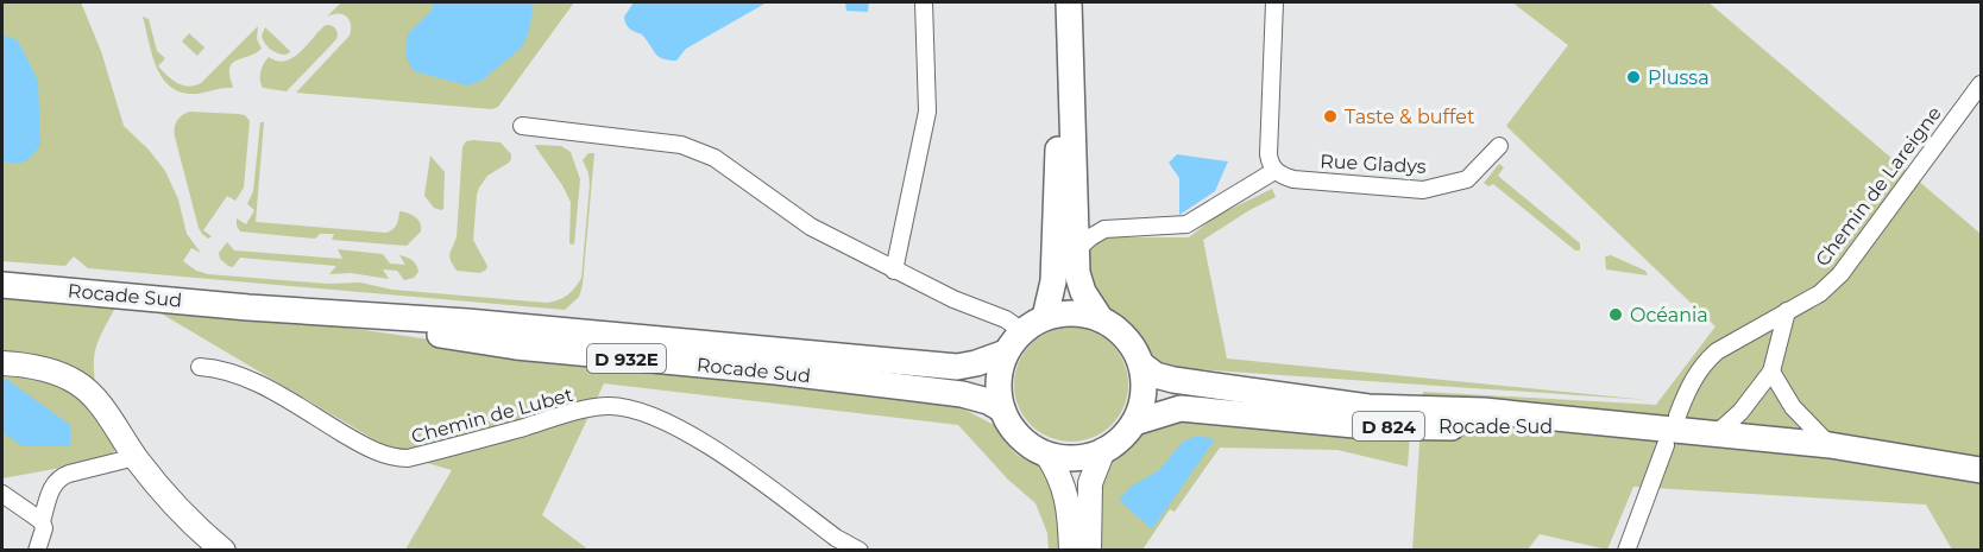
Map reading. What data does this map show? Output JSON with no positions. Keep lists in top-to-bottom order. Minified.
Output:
{"streets":{"main road":["Rocade Sud","D 932E","D 824"],"street":["Rue Gladys","Chemin de Lareigne","Chemin de Lubet"]},"places":["Plussa","Taste & buffet","Océania"]}
